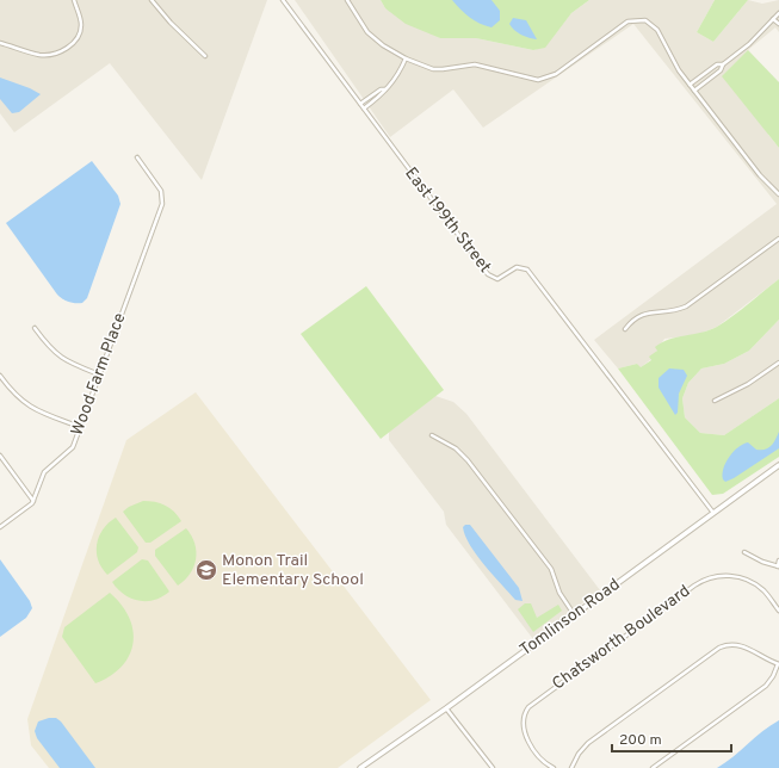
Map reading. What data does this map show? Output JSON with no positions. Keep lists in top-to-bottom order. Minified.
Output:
{"streets":{"street":["East 199th Street","Wood Farm Place","Tomlinson Road","Chatsworth Boulevard"]},"crossings":[["East 199th Street","Tomlinson Road"]],"places":{"school or university":["Monon Trail Elementary School"]},"scale_bar":"200 m"}
